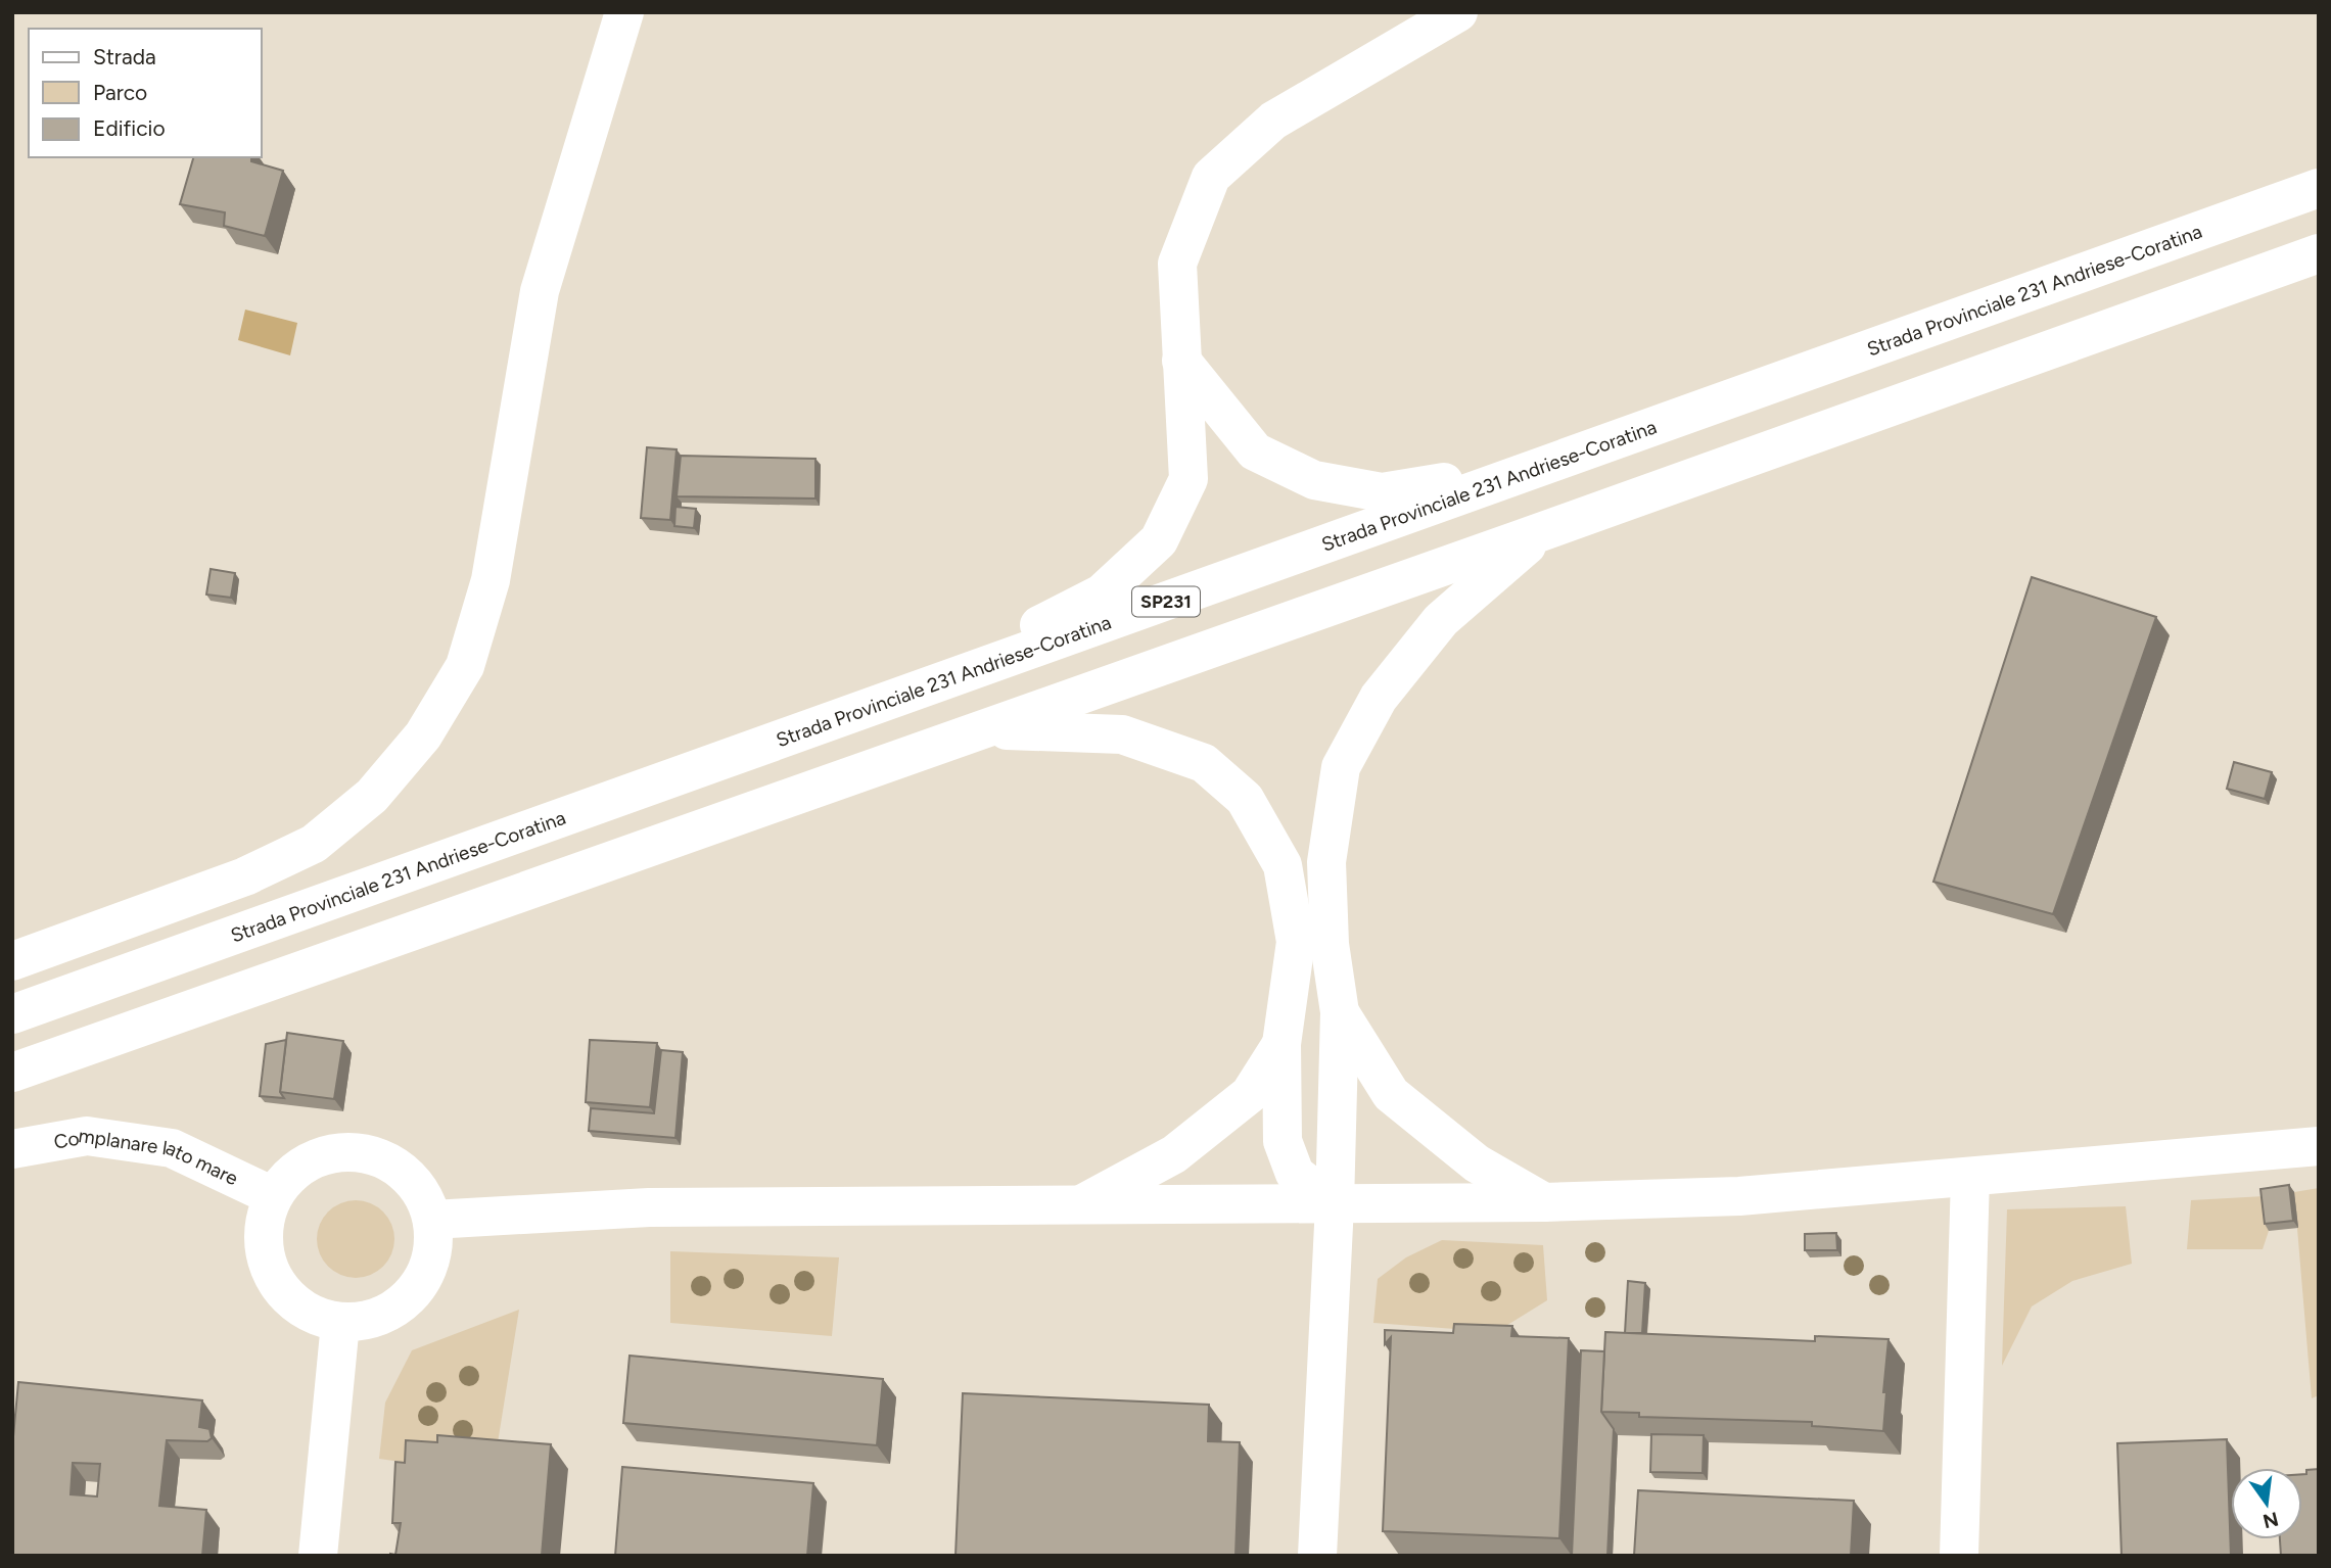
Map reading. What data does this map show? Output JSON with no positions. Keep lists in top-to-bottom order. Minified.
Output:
{"streets":{"main road":["Strada Provinciale 231 Andriese-Coratina","SP231","Complanare lato mare"]},"legend":["Strada","Parco","Edificio"],"north":"bottom"}
